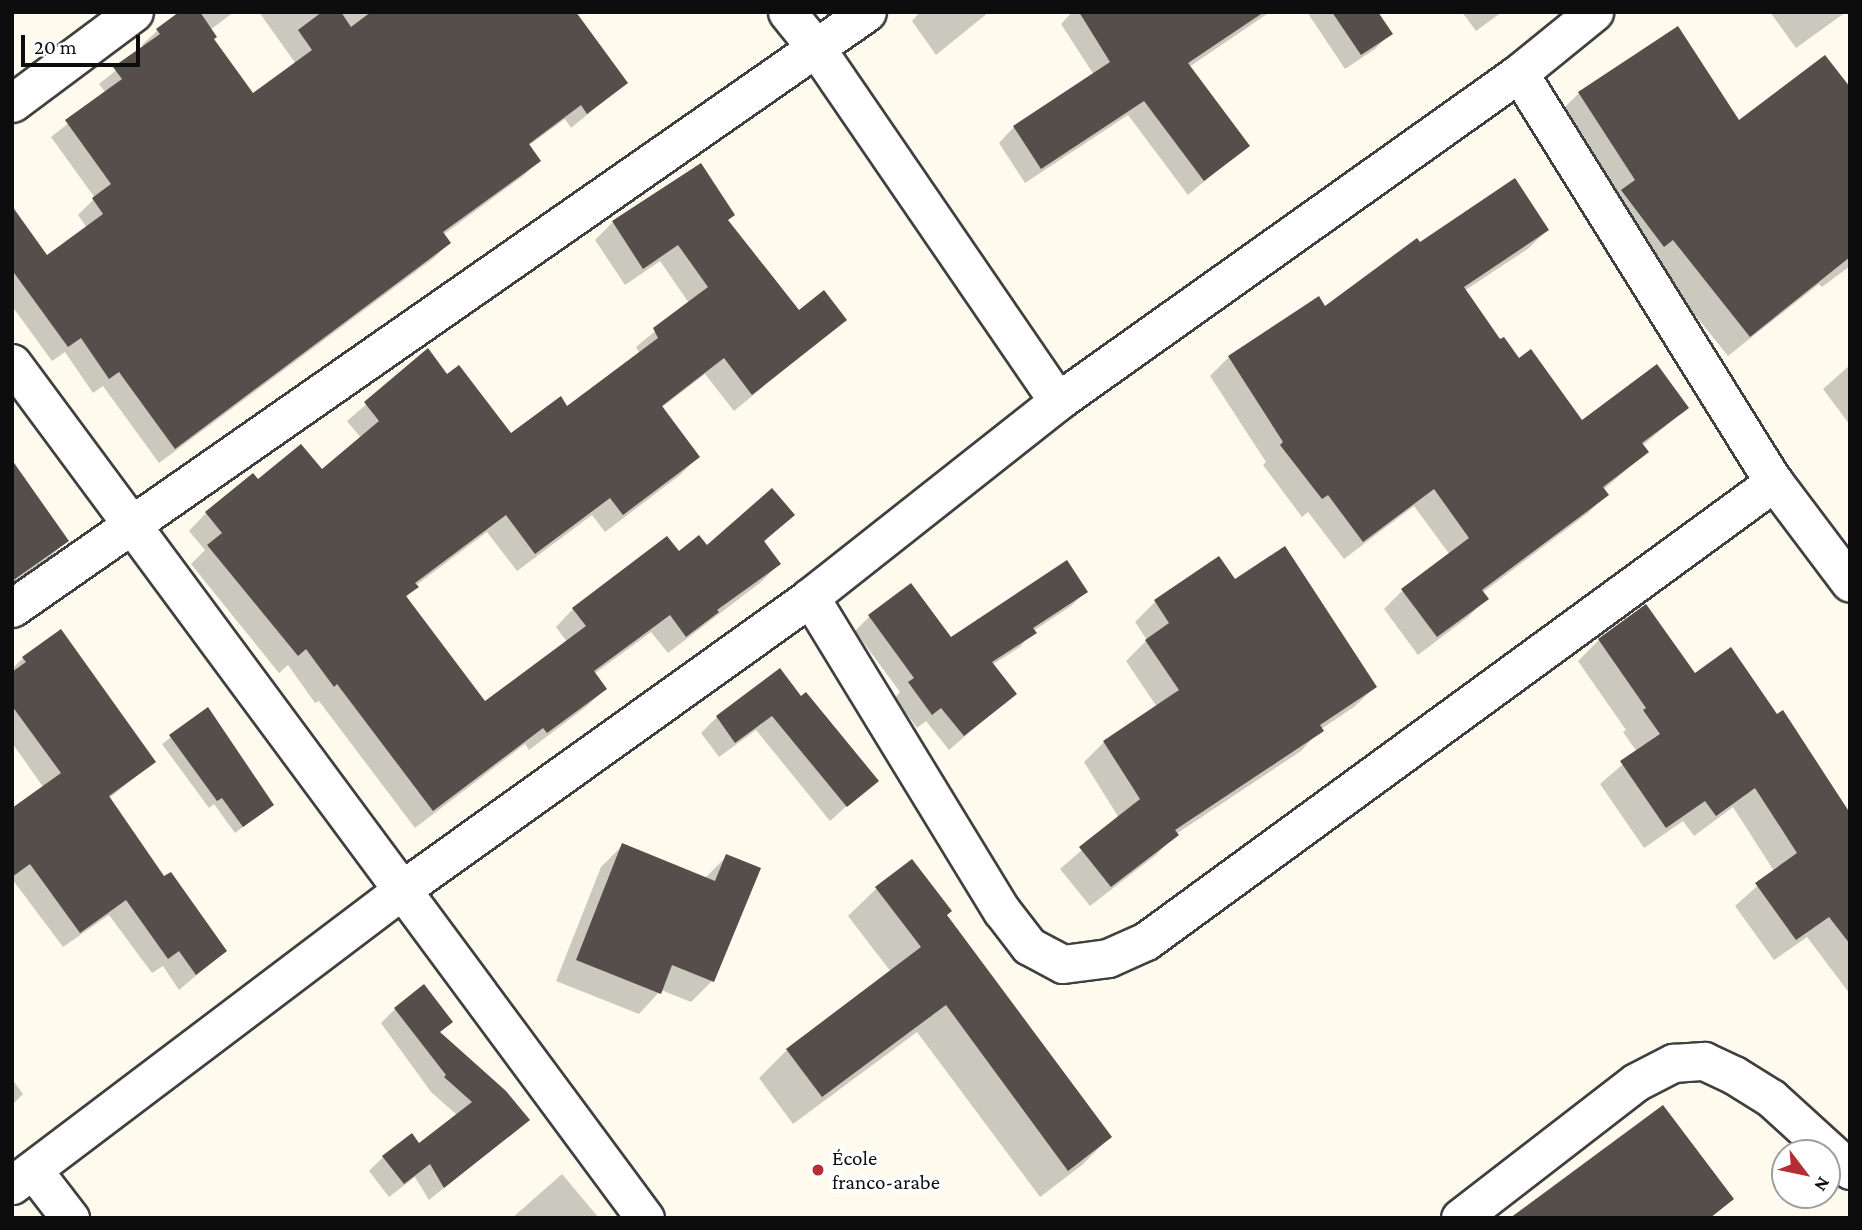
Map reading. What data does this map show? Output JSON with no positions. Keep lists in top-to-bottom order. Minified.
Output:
{"places":["École franco-arabe"],"scale_bar":"20 m","north":"bottom right"}
